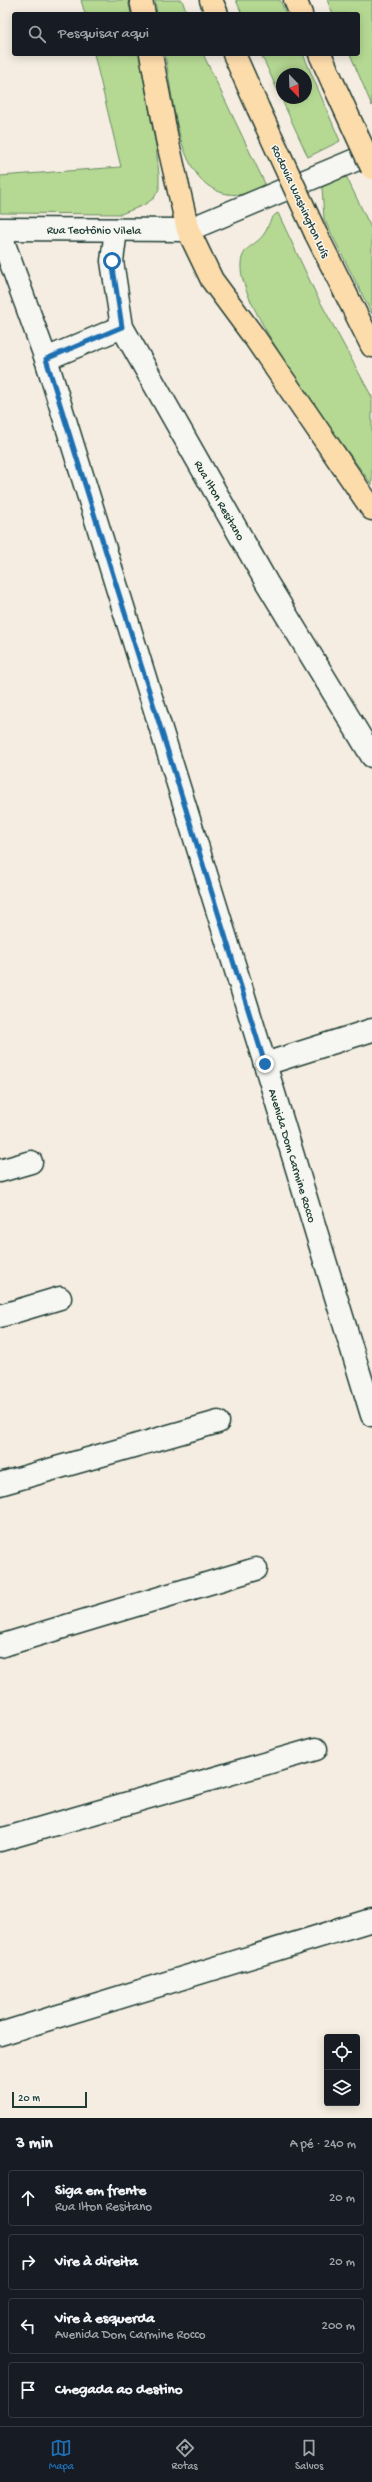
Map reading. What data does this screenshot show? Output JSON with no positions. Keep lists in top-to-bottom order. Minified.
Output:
{"streets":{"highway":["Rodovia Washington Luís"],"street":["Rua Teotônio Vilela","Rua Ilton Resitano","Avenida Dom Carmine Rocco"]},"crossings":[["Rua Teotônio Vilela","Rua Ilton Resitano"]],"scale_bar":"20 m","north":"bottom right","page":{"search":"Pesquisar aqui","scale":"20 m","heading":["3 min","A pé · 240 m"],"list":[["Siga em frente","Rua Ilton Resitano","20 m"],["Vire à direita","20 m"],["Vire à esquerda","Avenida Dom Carmine Rocco","200 m"],"Chegada ao destino"],"nav":["Mapa","Rotas","Salvos"]}}
